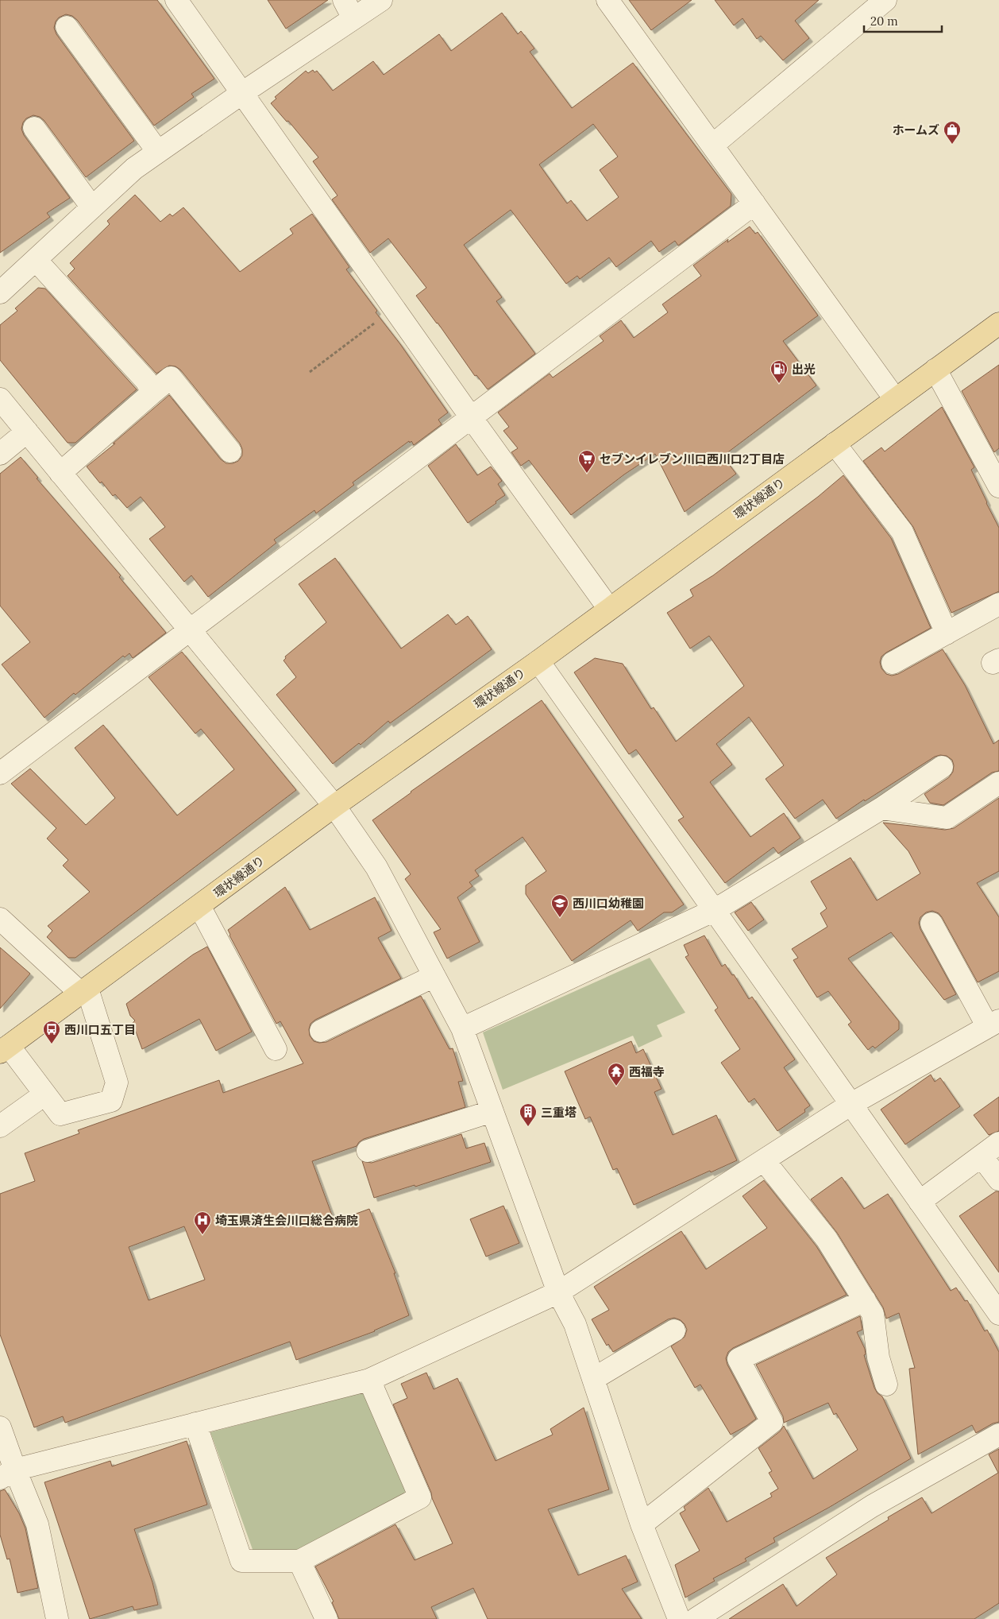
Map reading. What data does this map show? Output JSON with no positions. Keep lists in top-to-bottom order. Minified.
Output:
{"streets":{"main road":["環状線通り"]},"places":{"shop":["ホームズ"],"fuel station":["出光"],"supermarket":["セブンイレブン川口西川口2丁目店"],"school or university":["西川口幼稚園"],"bus stop":["西川口五丁目"],"temple":["西福寺"],"building":["三重塔"],"hospital":["埼玉県済生会川口総合病院"]},"scale_bar":"20 m"}
